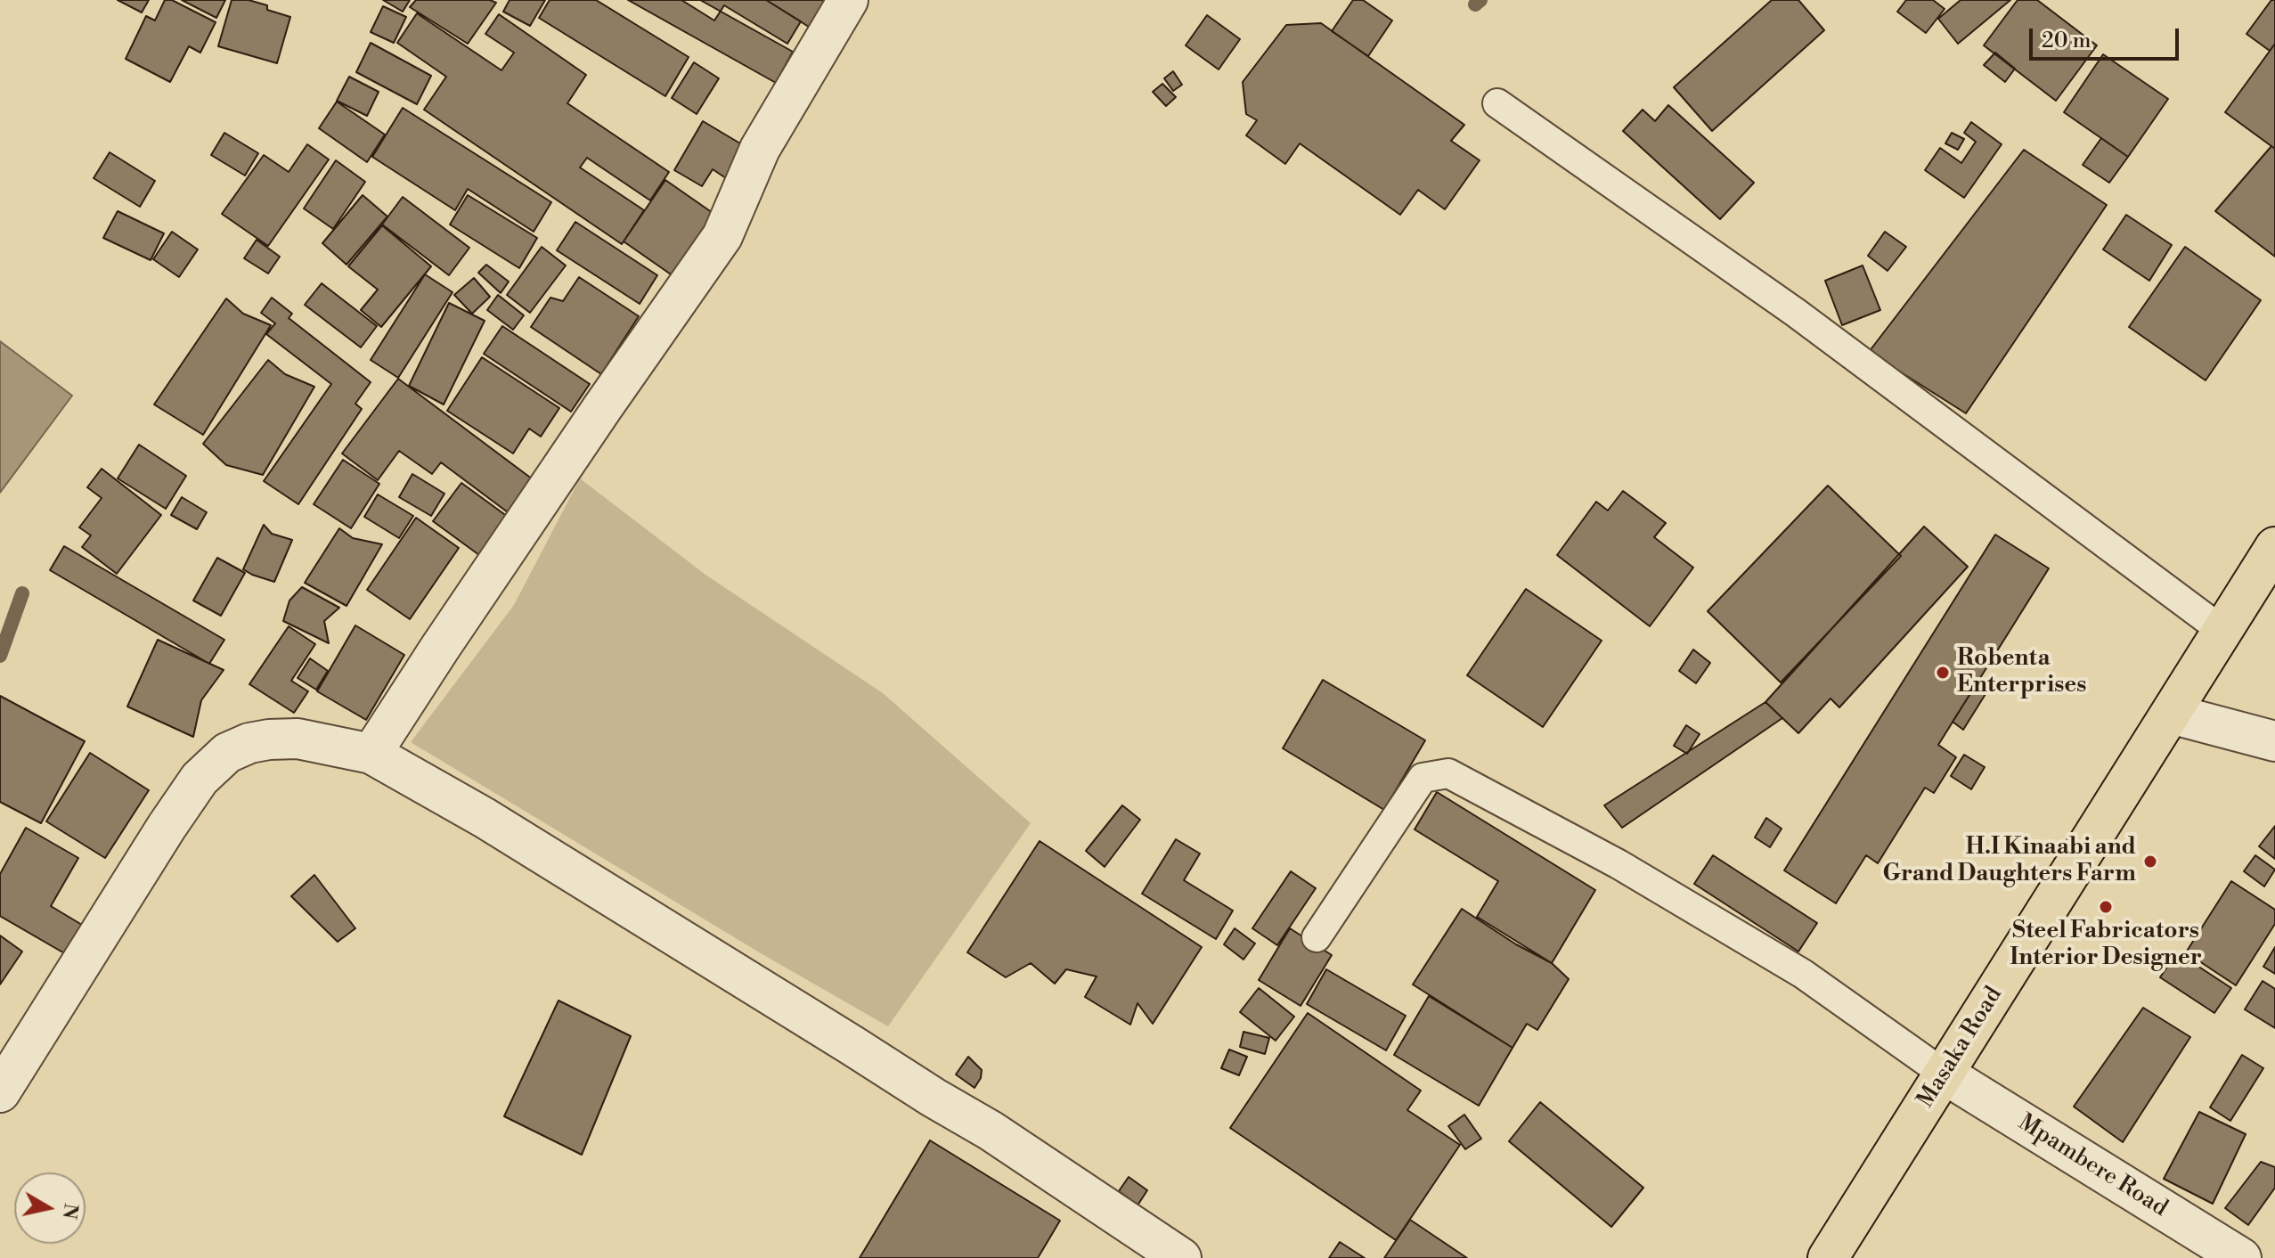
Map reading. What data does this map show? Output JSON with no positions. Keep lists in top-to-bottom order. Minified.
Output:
{"streets":{"main road":["Masaka Road"],"street":["Mpambere Road"]},"crossings":[["Masaka Road","Mpambere Road"]],"places":["Robenta Enterprises","H.I Kinaabi and Grand Daughters Farm","Steel Fabricators Interior Designer"],"scale_bar":"20 m","north":"right"}
